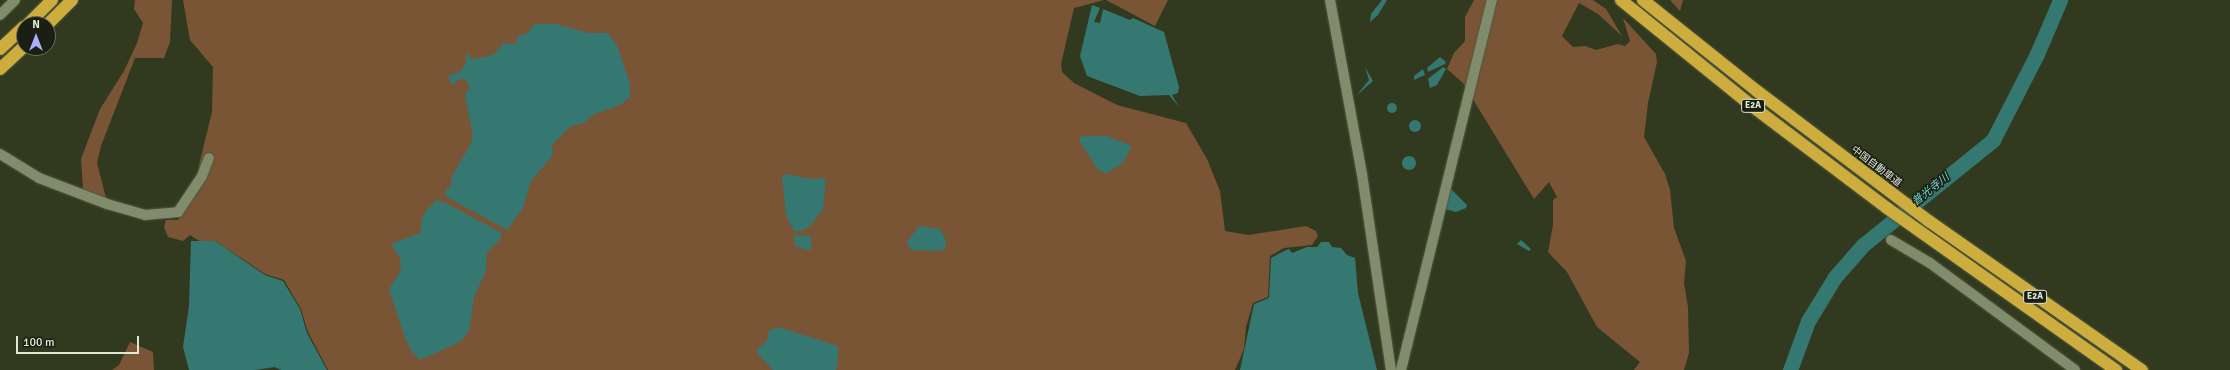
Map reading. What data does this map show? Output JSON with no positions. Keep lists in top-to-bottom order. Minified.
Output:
{"streets":{"highway":["E2A","中国自動車道"]},"water":["普光寺川"],"scale_bar":"100 m","north":"top"}
